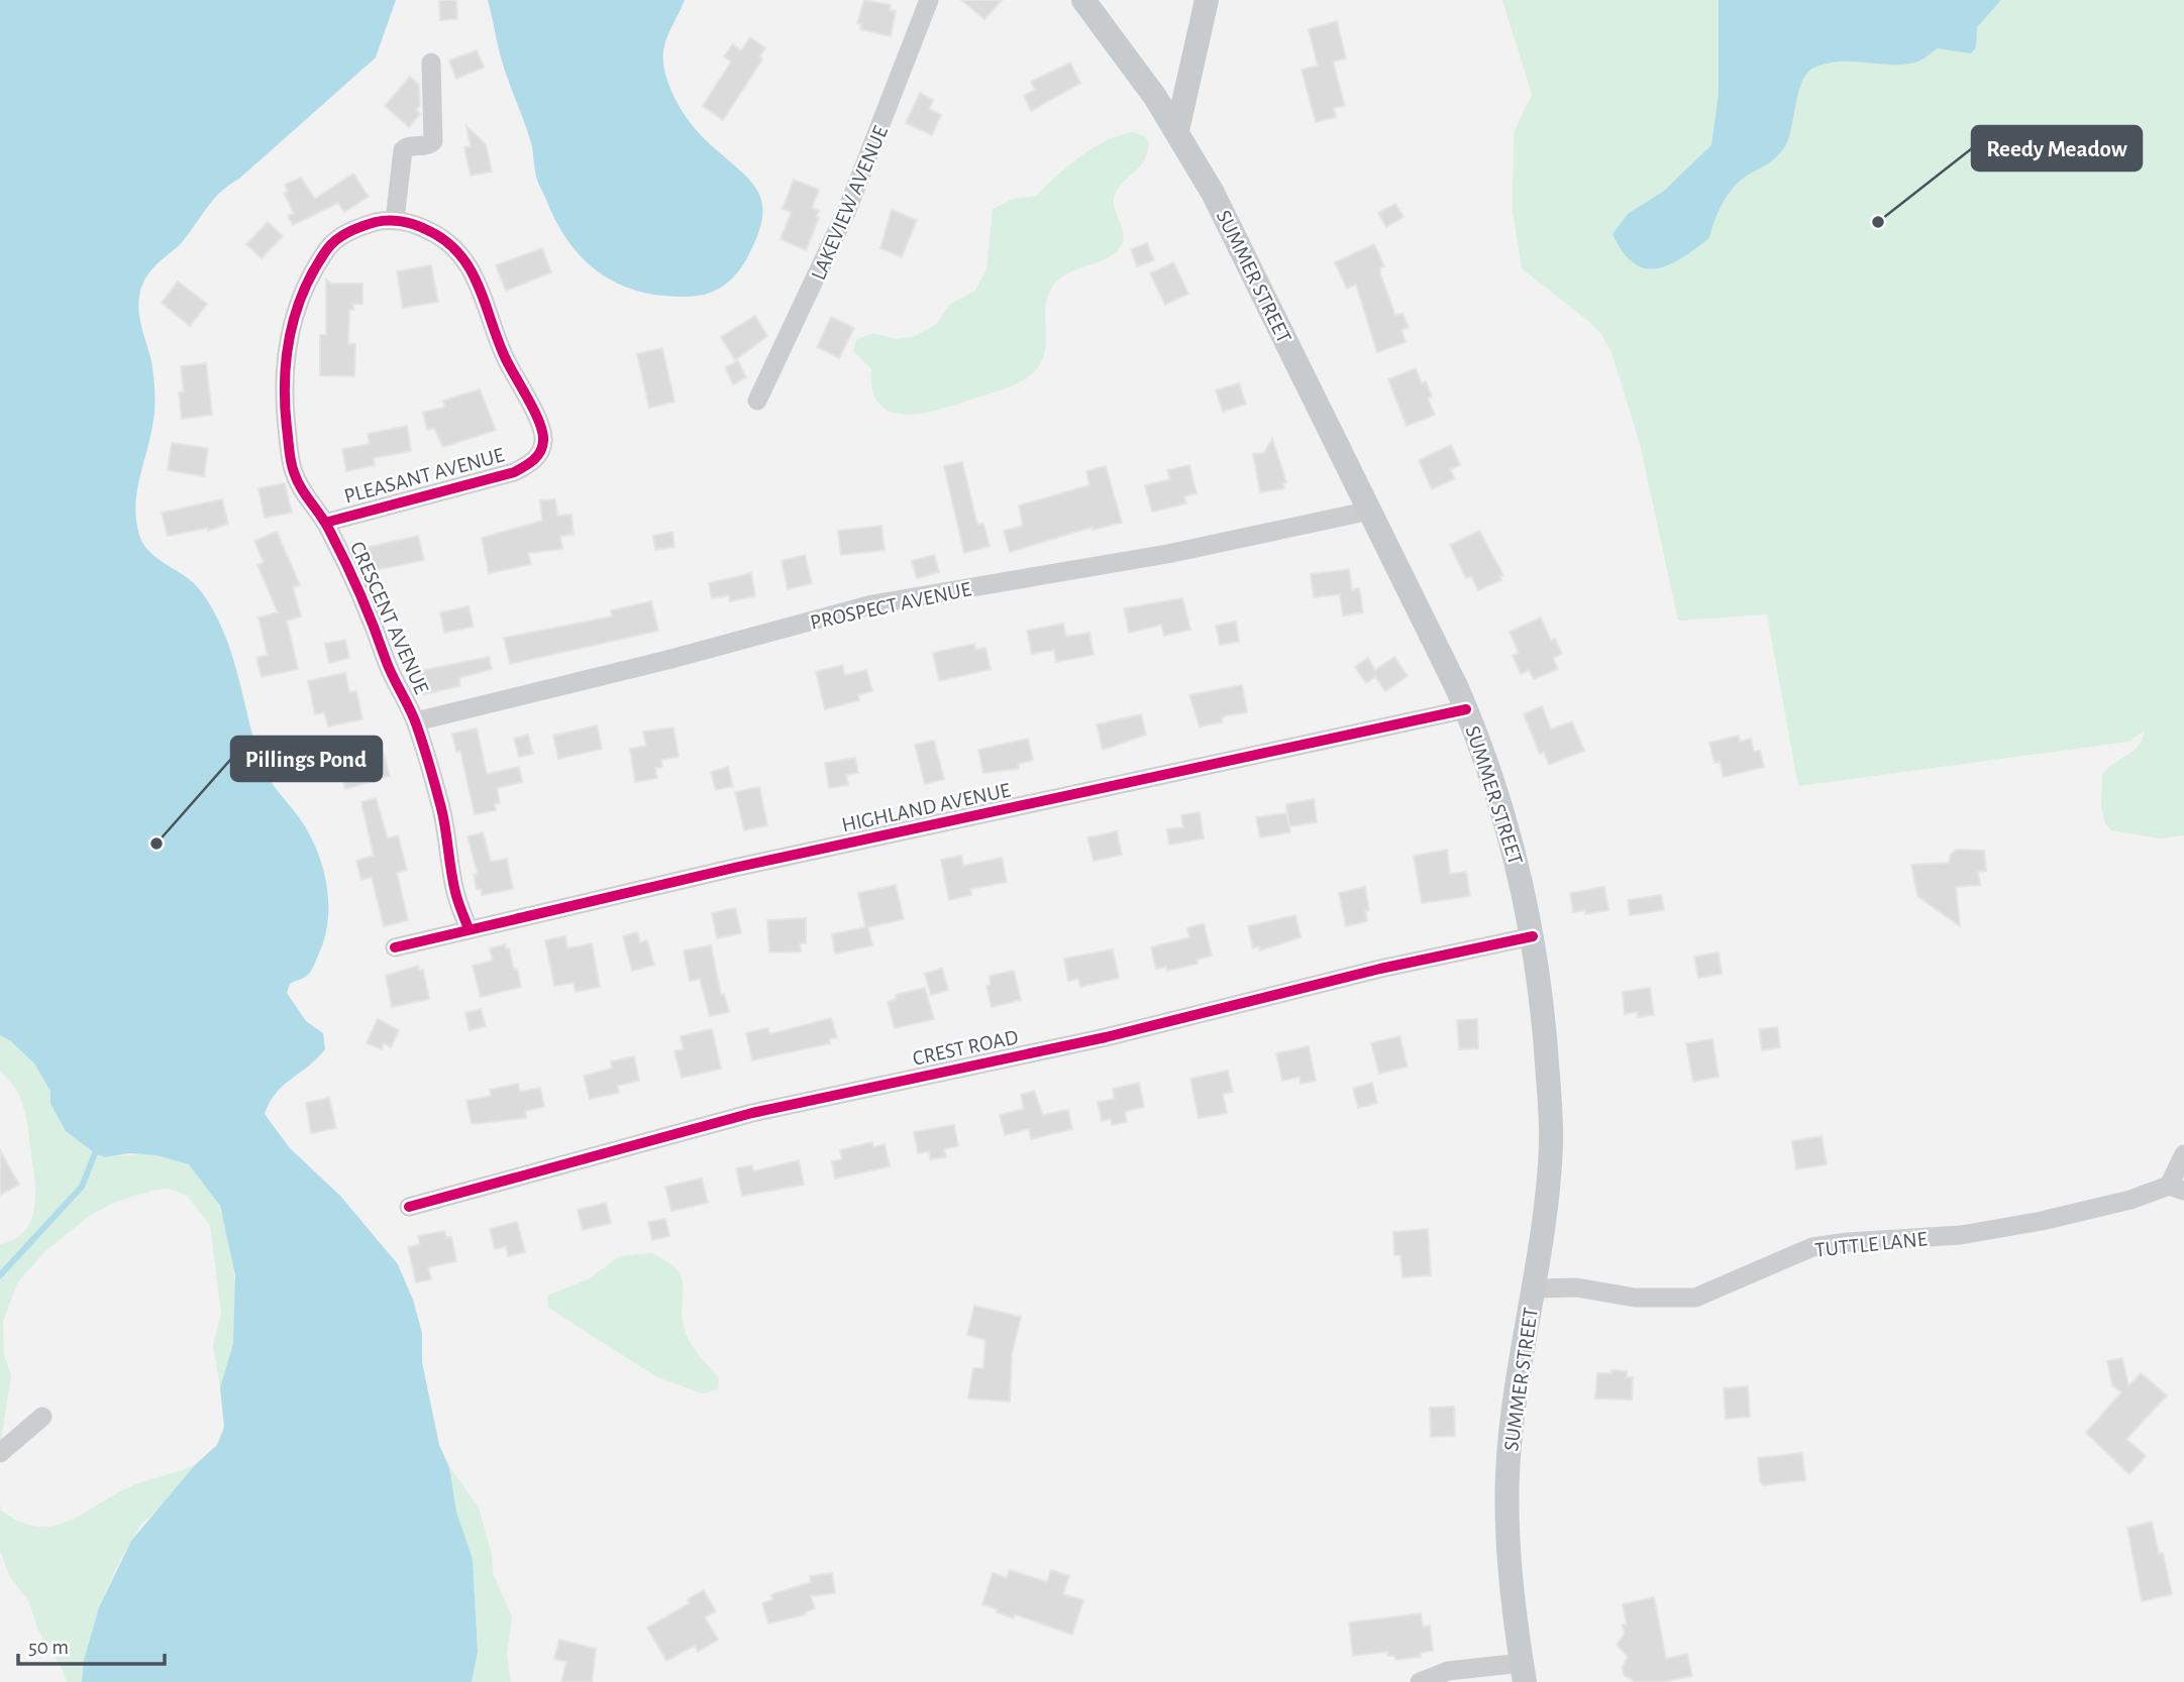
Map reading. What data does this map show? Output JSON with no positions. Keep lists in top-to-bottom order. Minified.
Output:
{"streets":{"main road":["SUMMER STREET"],"street":["LAKEVIEW AVENUE","PLEASANT AVENUE","PROSPECT AVENUE","CRESCENT AVENUE","HIGHLAND AVENUE","CREST ROAD","TUTTLE LANE"]},"crossings":[["SUMMER STREET","PROSPECT AVENUE"],["SUMMER STREET","HIGHLAND AVENUE"],["SUMMER STREET","CREST ROAD"],["SUMMER STREET","TUTTLE LANE"],["PLEASANT AVENUE","CRESCENT AVENUE"],["PROSPECT AVENUE","CRESCENT AVENUE"],["CRESCENT AVENUE","HIGHLAND AVENUE"]],"places":["Reedy Meadow","Pillings Pond"],"scale_bar":"50 m"}
